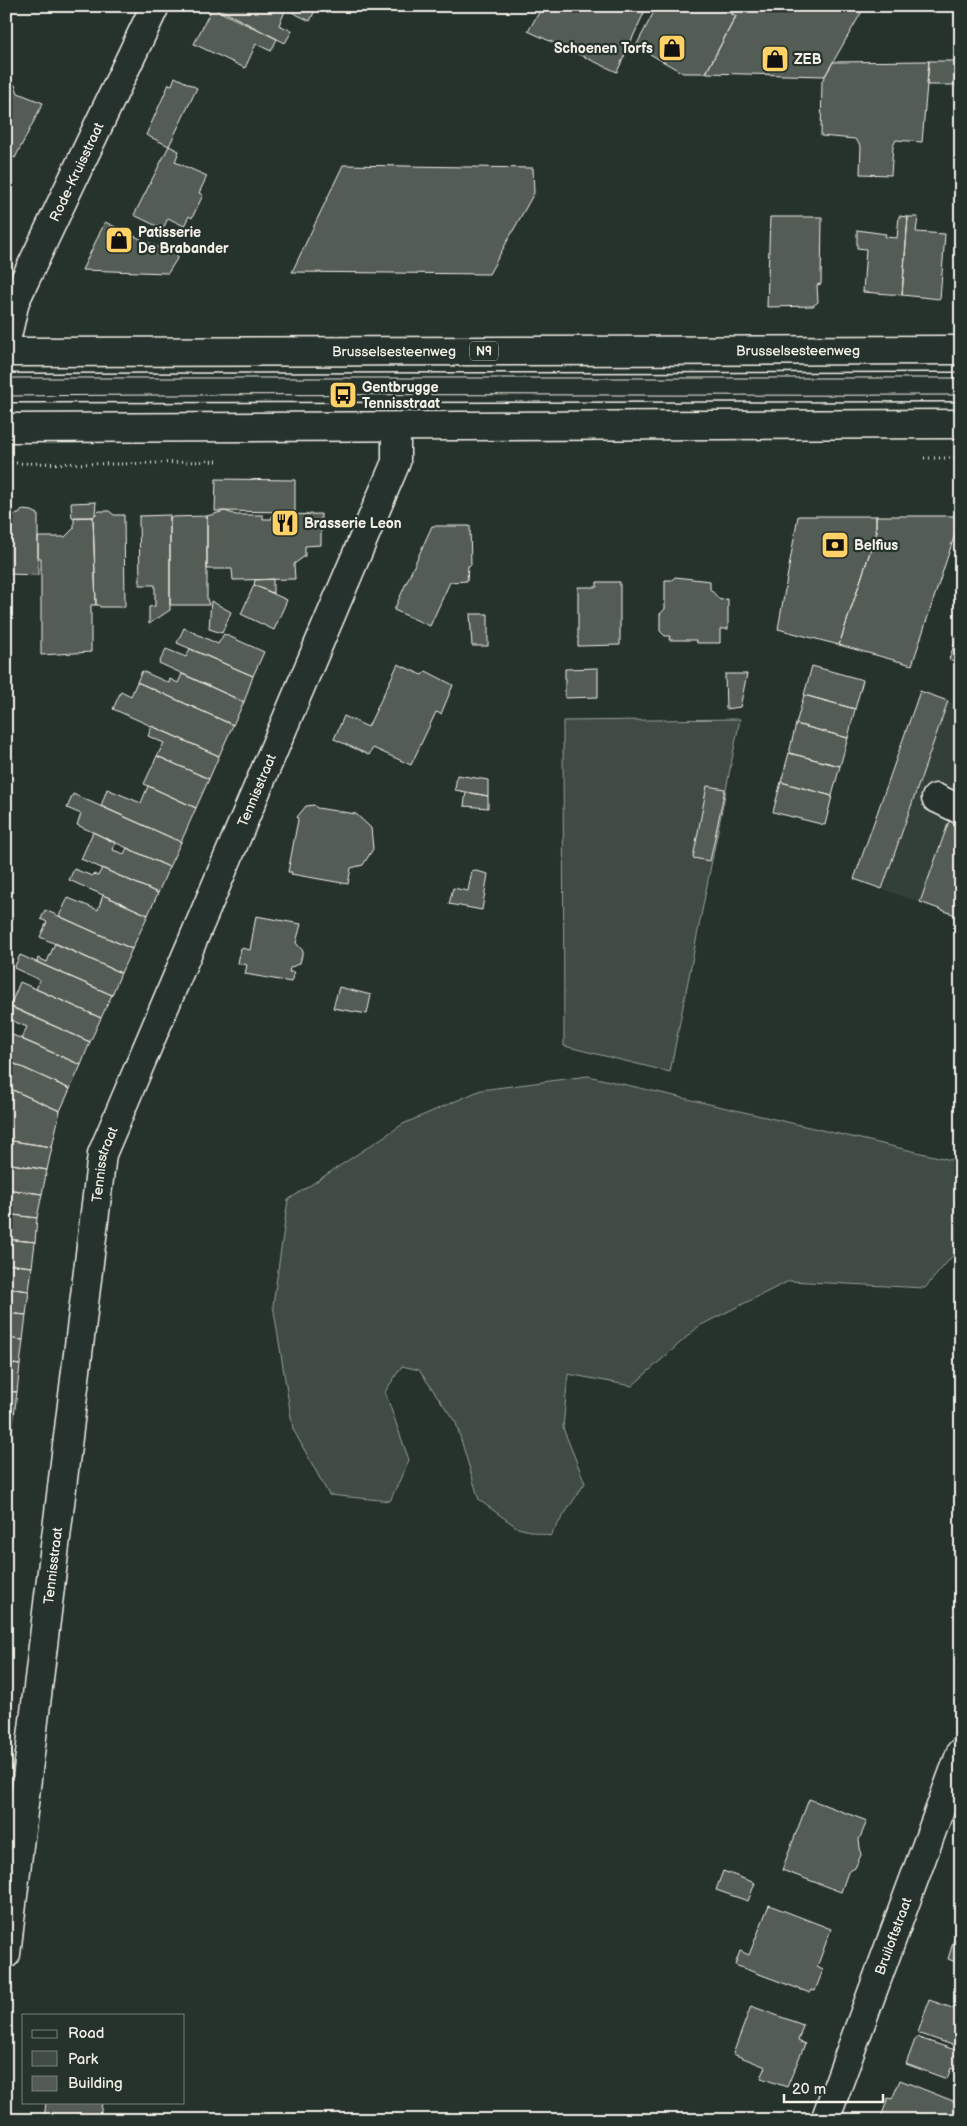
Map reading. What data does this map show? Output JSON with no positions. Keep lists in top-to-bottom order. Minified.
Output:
{"streets":{"street":["Rode-Kruisstraat","Brusselsesteenweg","N9","Tennisstraat","Bruiloftstraat"]},"places":{"shop":["Schoenen Torfs","ZEB","Patisserie De Brabander"],"bus stop":["Gentbrugge Tennisstraat"],"restaurant":["Brasserie Leon"],"bank":["Belfius"]},"legend":["Road","Park","Building"],"scale_bar":"20 m"}
